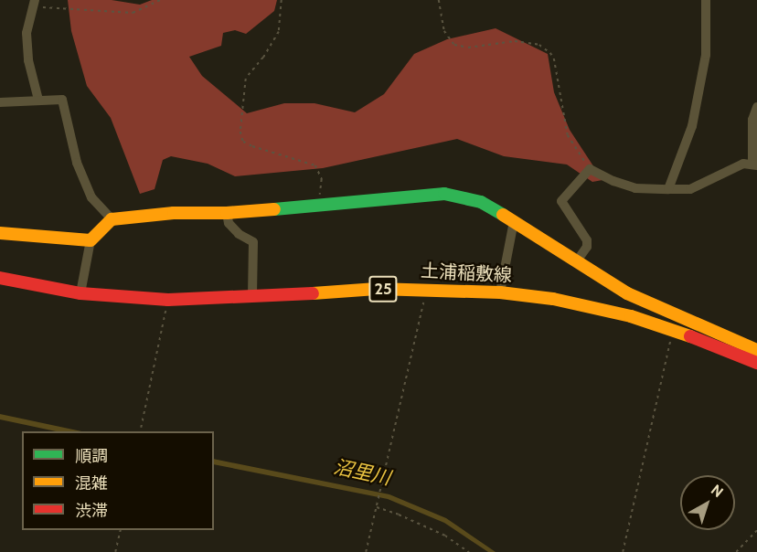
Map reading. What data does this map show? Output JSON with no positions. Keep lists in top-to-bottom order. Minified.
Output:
{"streets":{"street":["土浦稲敷線","25"]},"water":["沼里川"],"legend":["順調","混雑","渋滞"],"north":"top right"}
